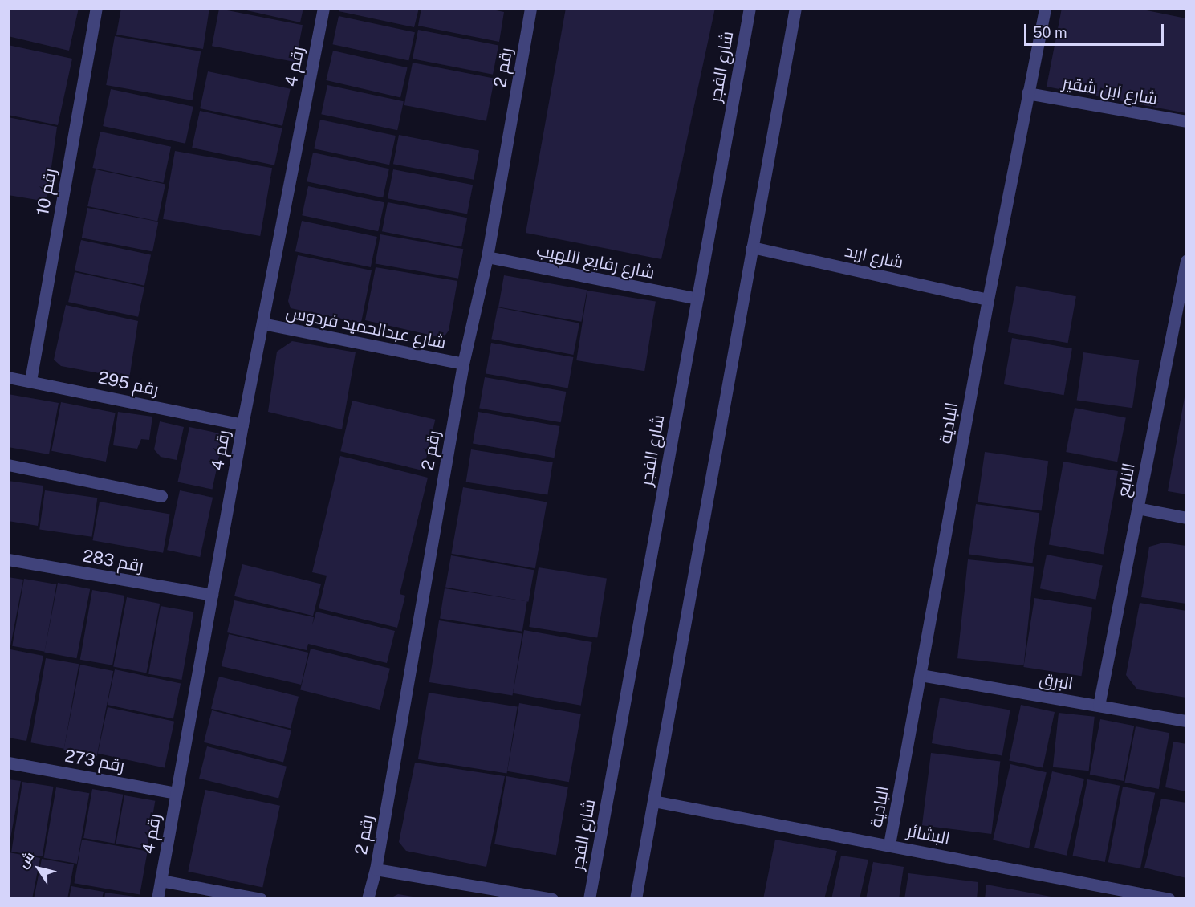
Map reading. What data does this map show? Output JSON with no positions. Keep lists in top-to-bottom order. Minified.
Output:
{"streets":{"street":["رقم 4","شارع الفجر","رقم 2","شارع ابن شقير","رقم 10","شارع اربد","شارع رفايع اللهيب","شارع عبدالحميد فردوس","رقم 295","البادية","النابع","رقم 283","البرق","رقم 273","البشائر"]},"crossings":[["رقم 4","شارع عبدالحميد فردوس"],["رقم 4","رقم 295"],["رقم 4","رقم 283"],["رقم 4","رقم 273"],["شارع الفجر","شارع رفايع اللهيب"],["رقم 2","شارع رفايع اللهيب"],["رقم 2","شارع عبدالحميد فردوس"],["شارع ابن شقير","البادية"],["رقم 10","رقم 295"],["شارع اربد","البادية"],["البادية","البرق"],["البادية","البشائر"],["النابع","البرق"]],"scale_bar":"50 m","north":"top left"}
